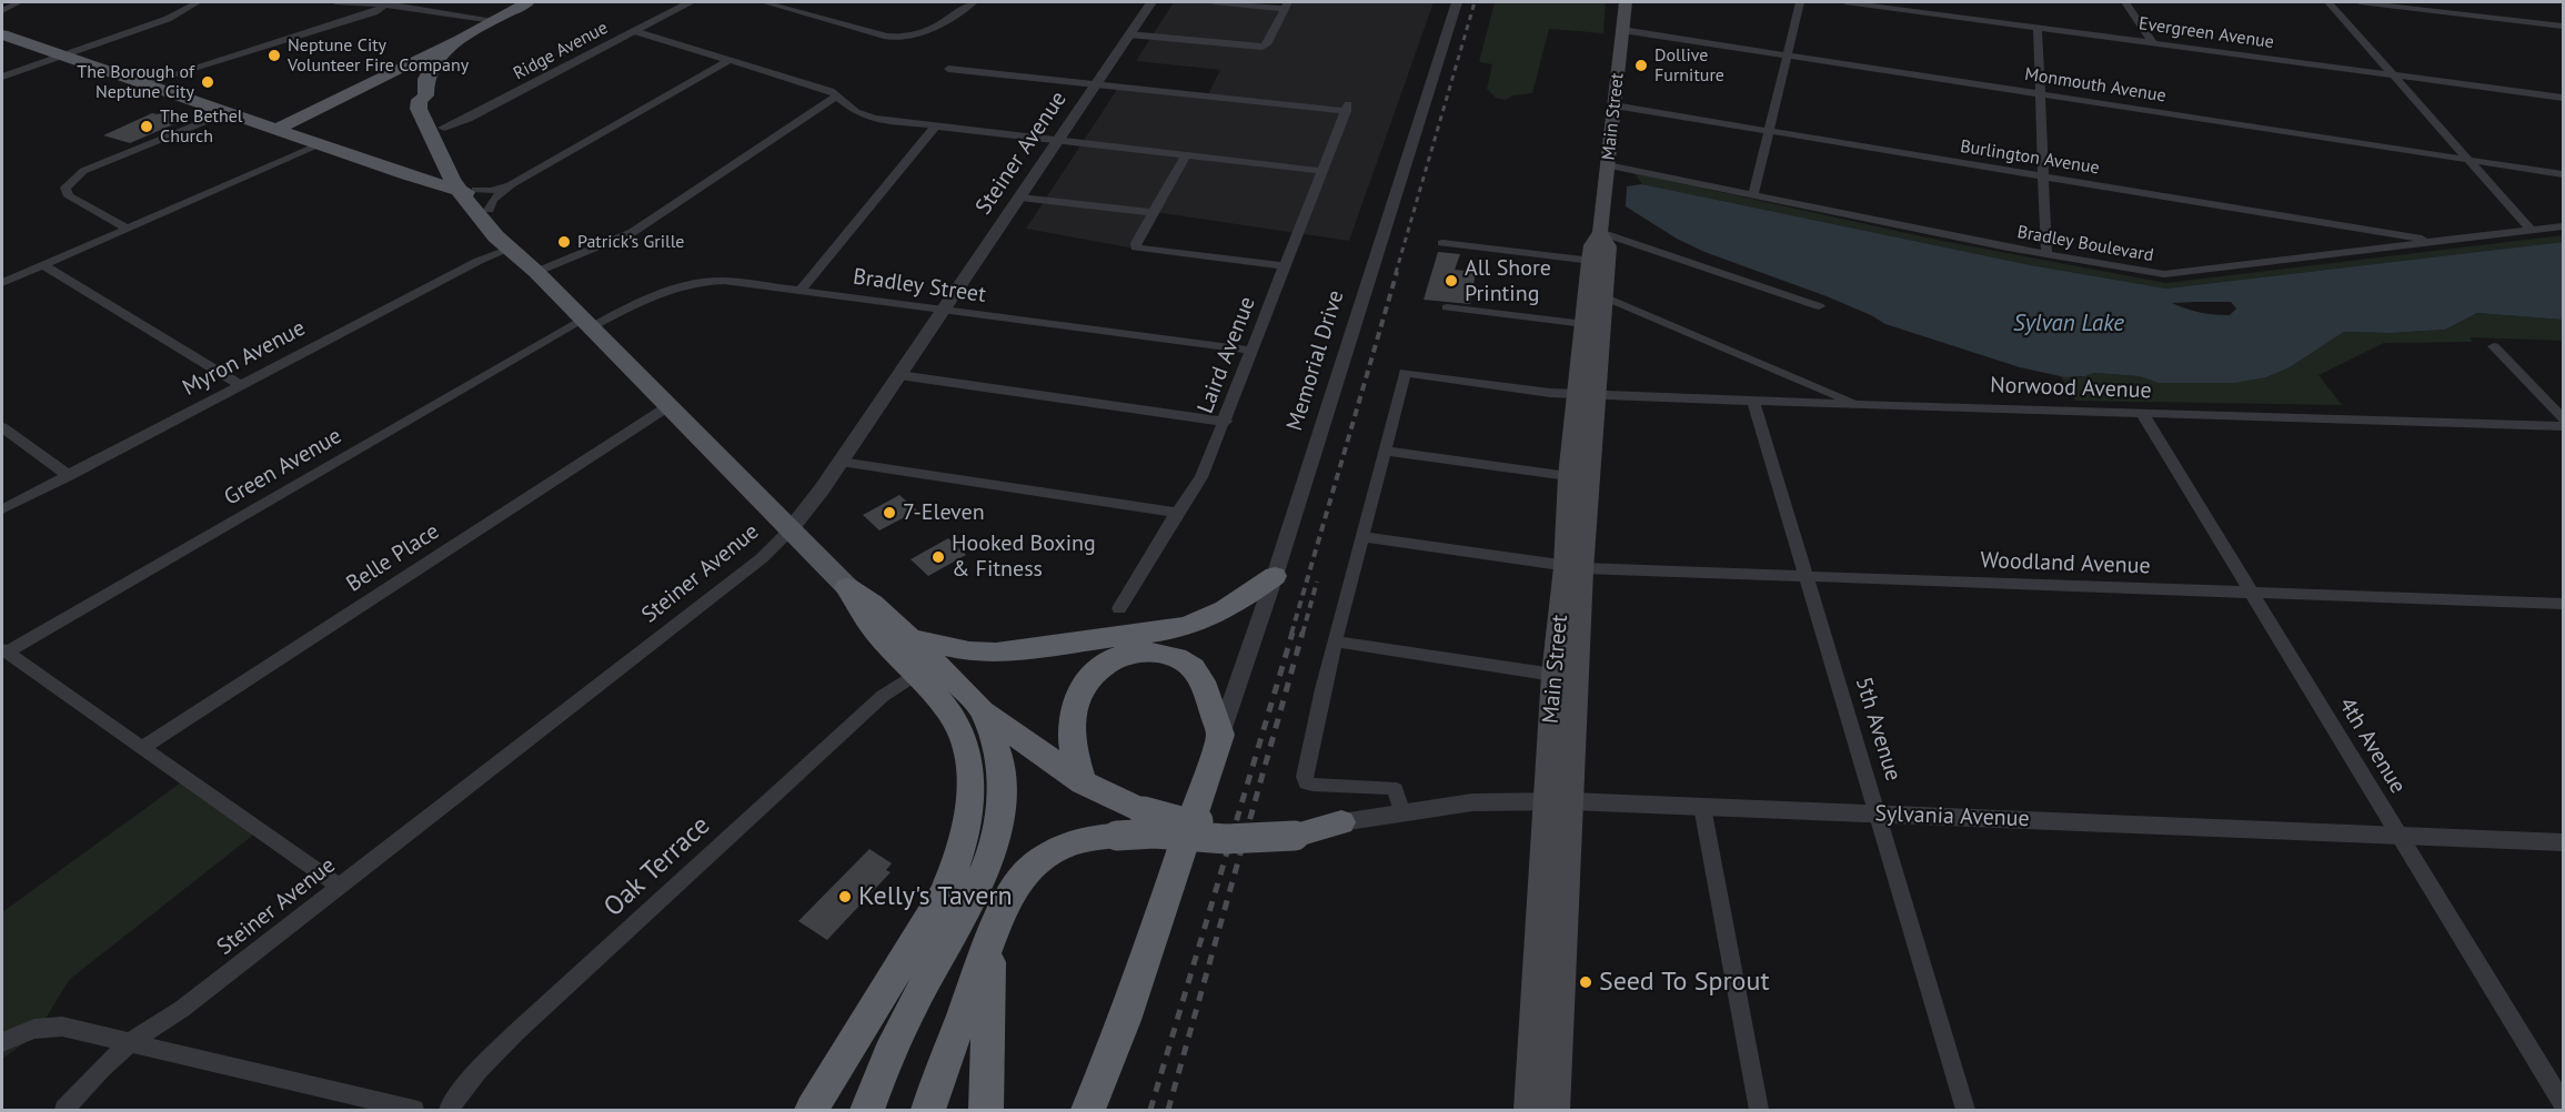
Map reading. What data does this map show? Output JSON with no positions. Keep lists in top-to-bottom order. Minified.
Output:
{"streets":{"main road":["Main Street"],"street":["Evergreen Avenue","Ridge Avenue","Monmouth Avenue","Steiner Avenue","Burlington Avenue","Bradley Boulevard","Bradley Street","Laird Avenue","Myron Avenue","Memorial Drive","Norwood Avenue","Green Avenue","Belle Place","Woodland Avenue","5th Avenue","4th Avenue","Sylvania Avenue","Oak Terrace"]},"crossings":[["Monmouth Avenue","Main Street"],["Main Street","Burlington Avenue"],["Main Street","Bradley Boulevard"],["Main Street","Norwood Avenue"],["Main Street","Woodland Avenue"],["Main Street","Sylvania Avenue"],["Steiner Avenue","Bradley Street"],["Steiner Avenue","Laird Avenue"],["Burlington Avenue","Bradley Boulevard"],["Bradley Street","Laird Avenue"],["Bradley Street","Green Avenue"],["Norwood Avenue","5th Avenue"],["Norwood Avenue","4th Avenue"],["Woodland Avenue","5th Avenue"],["Woodland Avenue","4th Avenue"],["5th Avenue","Sylvania Avenue"],["4th Avenue","Sylvania Avenue"]],"water":["Sylvan Lake"],"places":["Neptune City Volunteer Fire Company","Dollive Furniture","The Borough of Neptune City","The Bethel Church","Patrick’s Grille","All Shore Printing","7-Eleven","Hooked Boxing & Fitness","Kelly's Tavern","Seed To Sprout"]}
